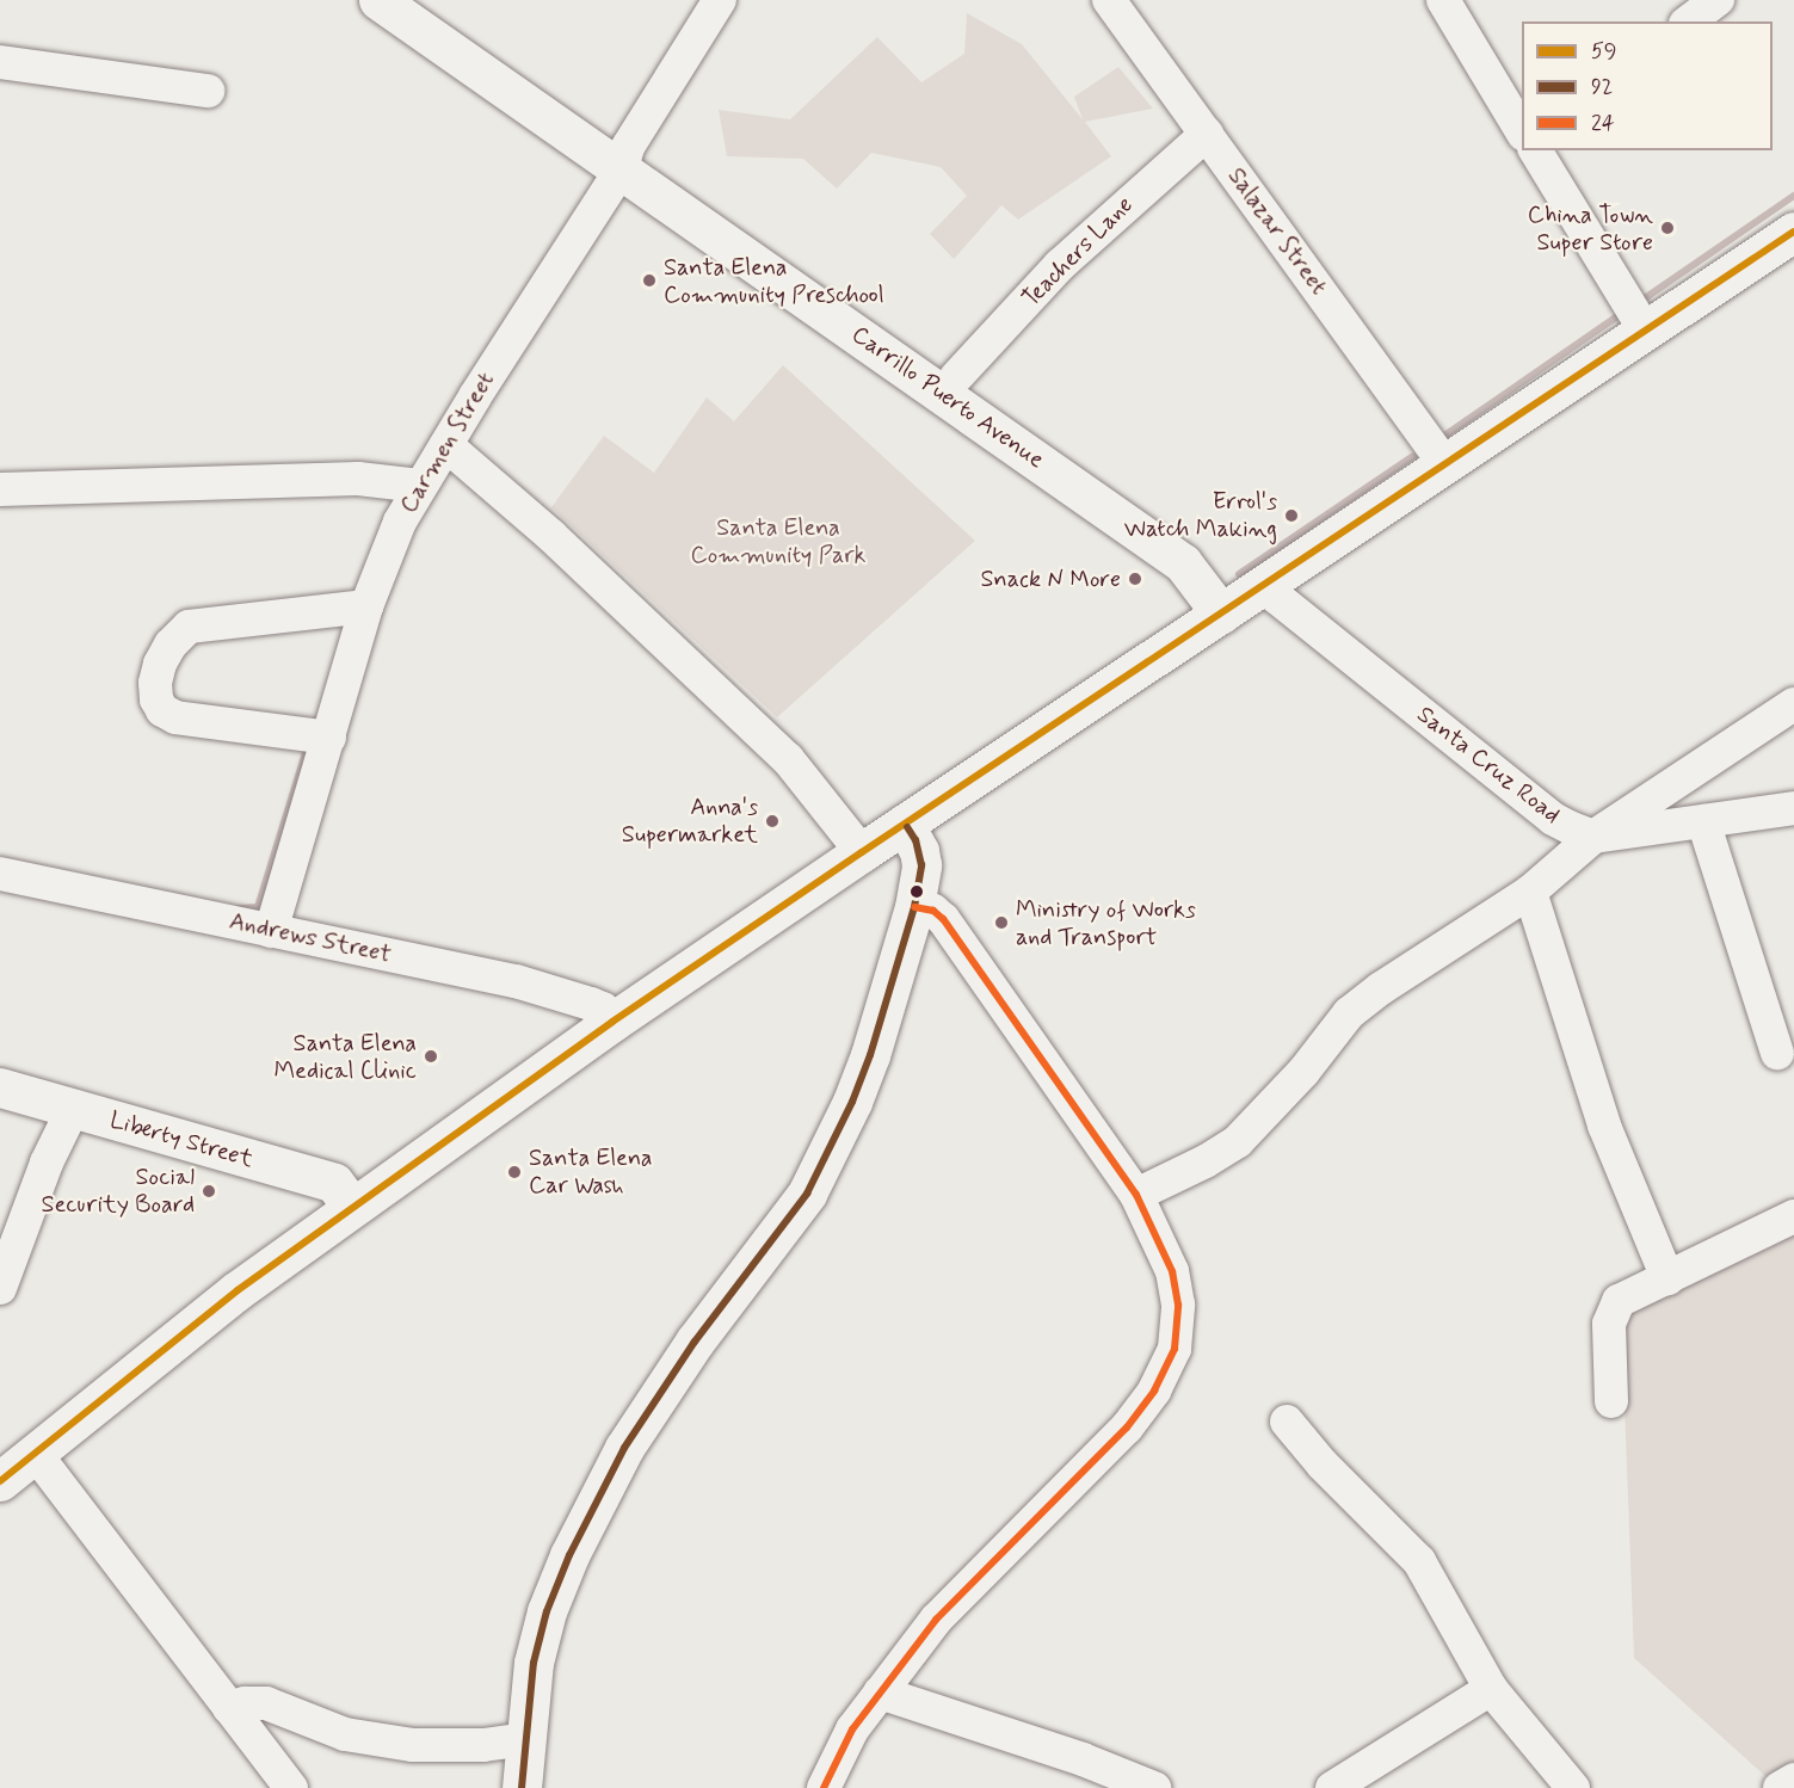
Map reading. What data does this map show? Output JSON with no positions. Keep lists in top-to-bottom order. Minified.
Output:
{"streets":{"main road":["Carrillo Puerto Avenue","Liberty Street"],"street":["Salazar Street","Teachers Lane","Carmen Street","Santa Cruz Road","Andrews Street"]},"crossings":[["Salazar Street","Teachers Lane"],["Teachers Lane","Carrillo Puerto Avenue"],["Carrillo Puerto Avenue","Carmen Street"],["Carrillo Puerto Avenue","Santa Cruz Road"],["Carmen Street","Andrews Street"]],"parks":["Santa Elena Community Park"],"places":["China Town Super Store","Santa Elena Community Preschool","Errol's Watch Making","Snack N More","Anna's Supermarket","Ministry of Works and Transport","Santa Elena Medical Clinic","Santa Elena Car Wash","Social Security Board"],"lines":["transit line 59","transit line 92","transit line 24"],"legend":["59","92","24"]}
